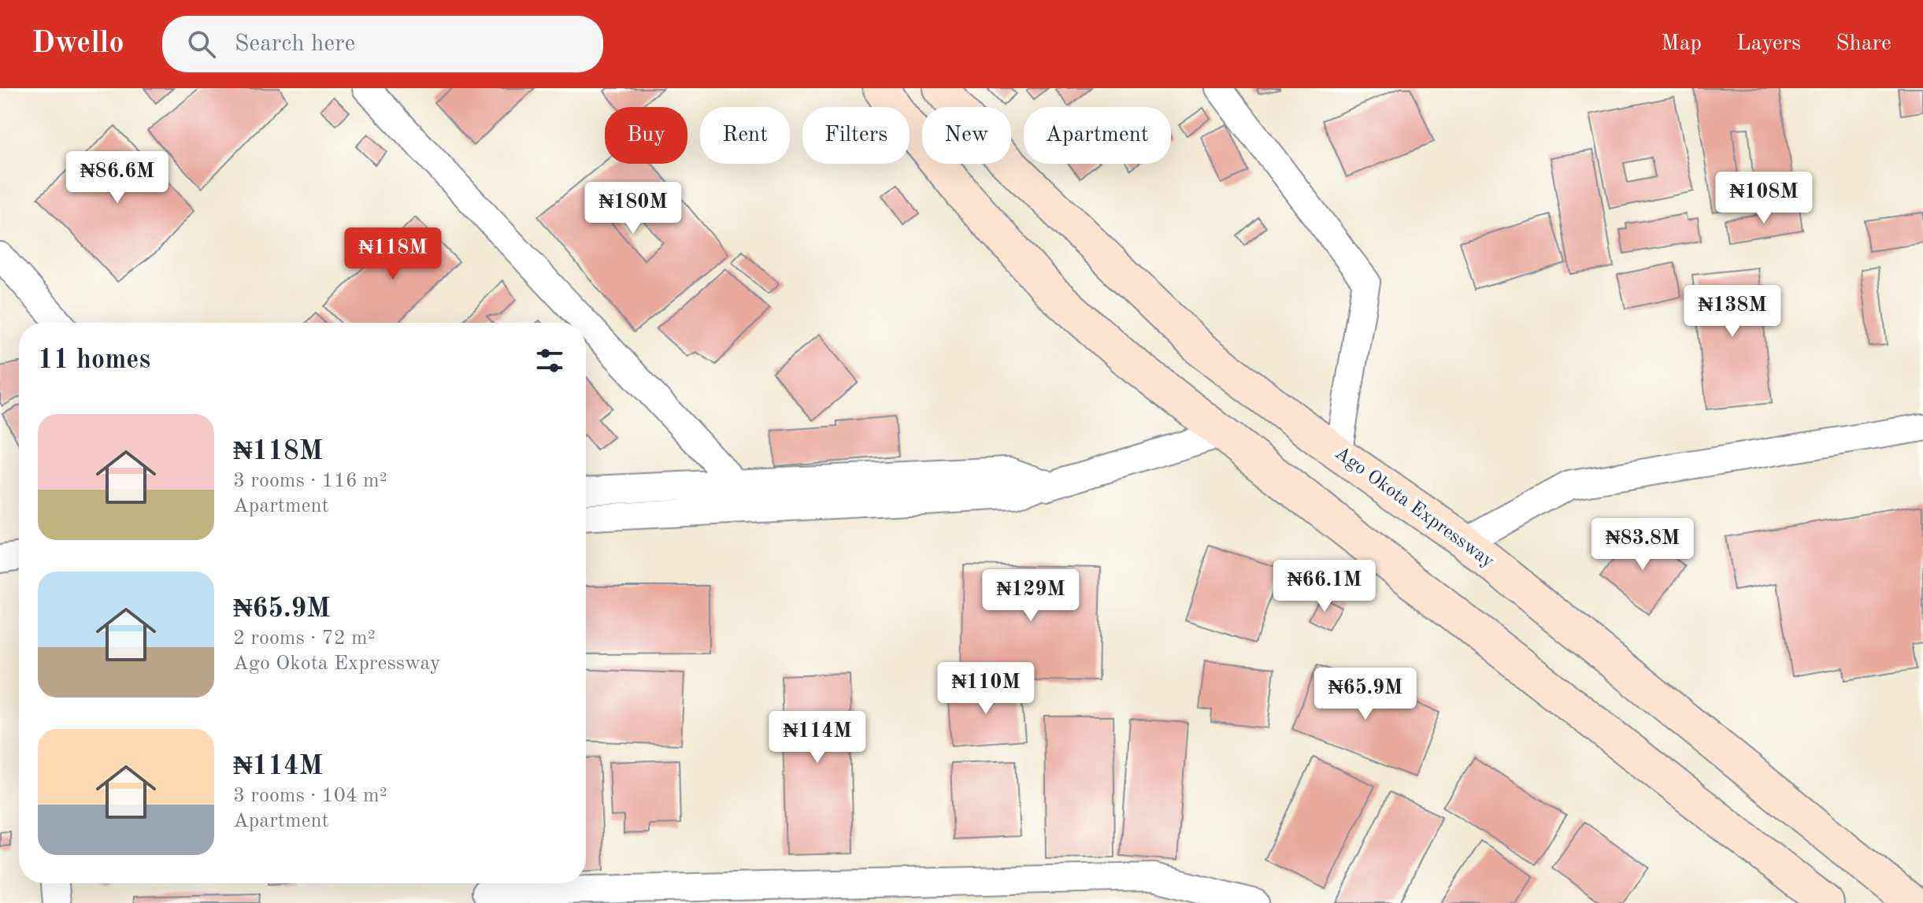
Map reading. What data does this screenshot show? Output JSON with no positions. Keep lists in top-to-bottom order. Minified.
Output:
{"streets":{"main road":["Ago Okota Expressway"]},"page":{"header":"Dwello","search":"Search here","nav":["Map","Layers","Share"],"chip":["Buy","Rent","Filters","New","Apartment"],"price":["₦86.6M","₦108M","₦180M","₦118M","₦138M","₦83.8M","₦66.1M","₦129M","₦110M","₦65.9M","₦114M"],"heading":"11 homes","list":[{"name":"₦118M","note":"3 rooms · 116 m² · Apartment"},{"name":"₦65.9M","note":"2 rooms · 72 m² · Ago Okota Expressway"},{"name":"₦114M","note":"3 rooms · 104 m² · Apartment"}]}}
